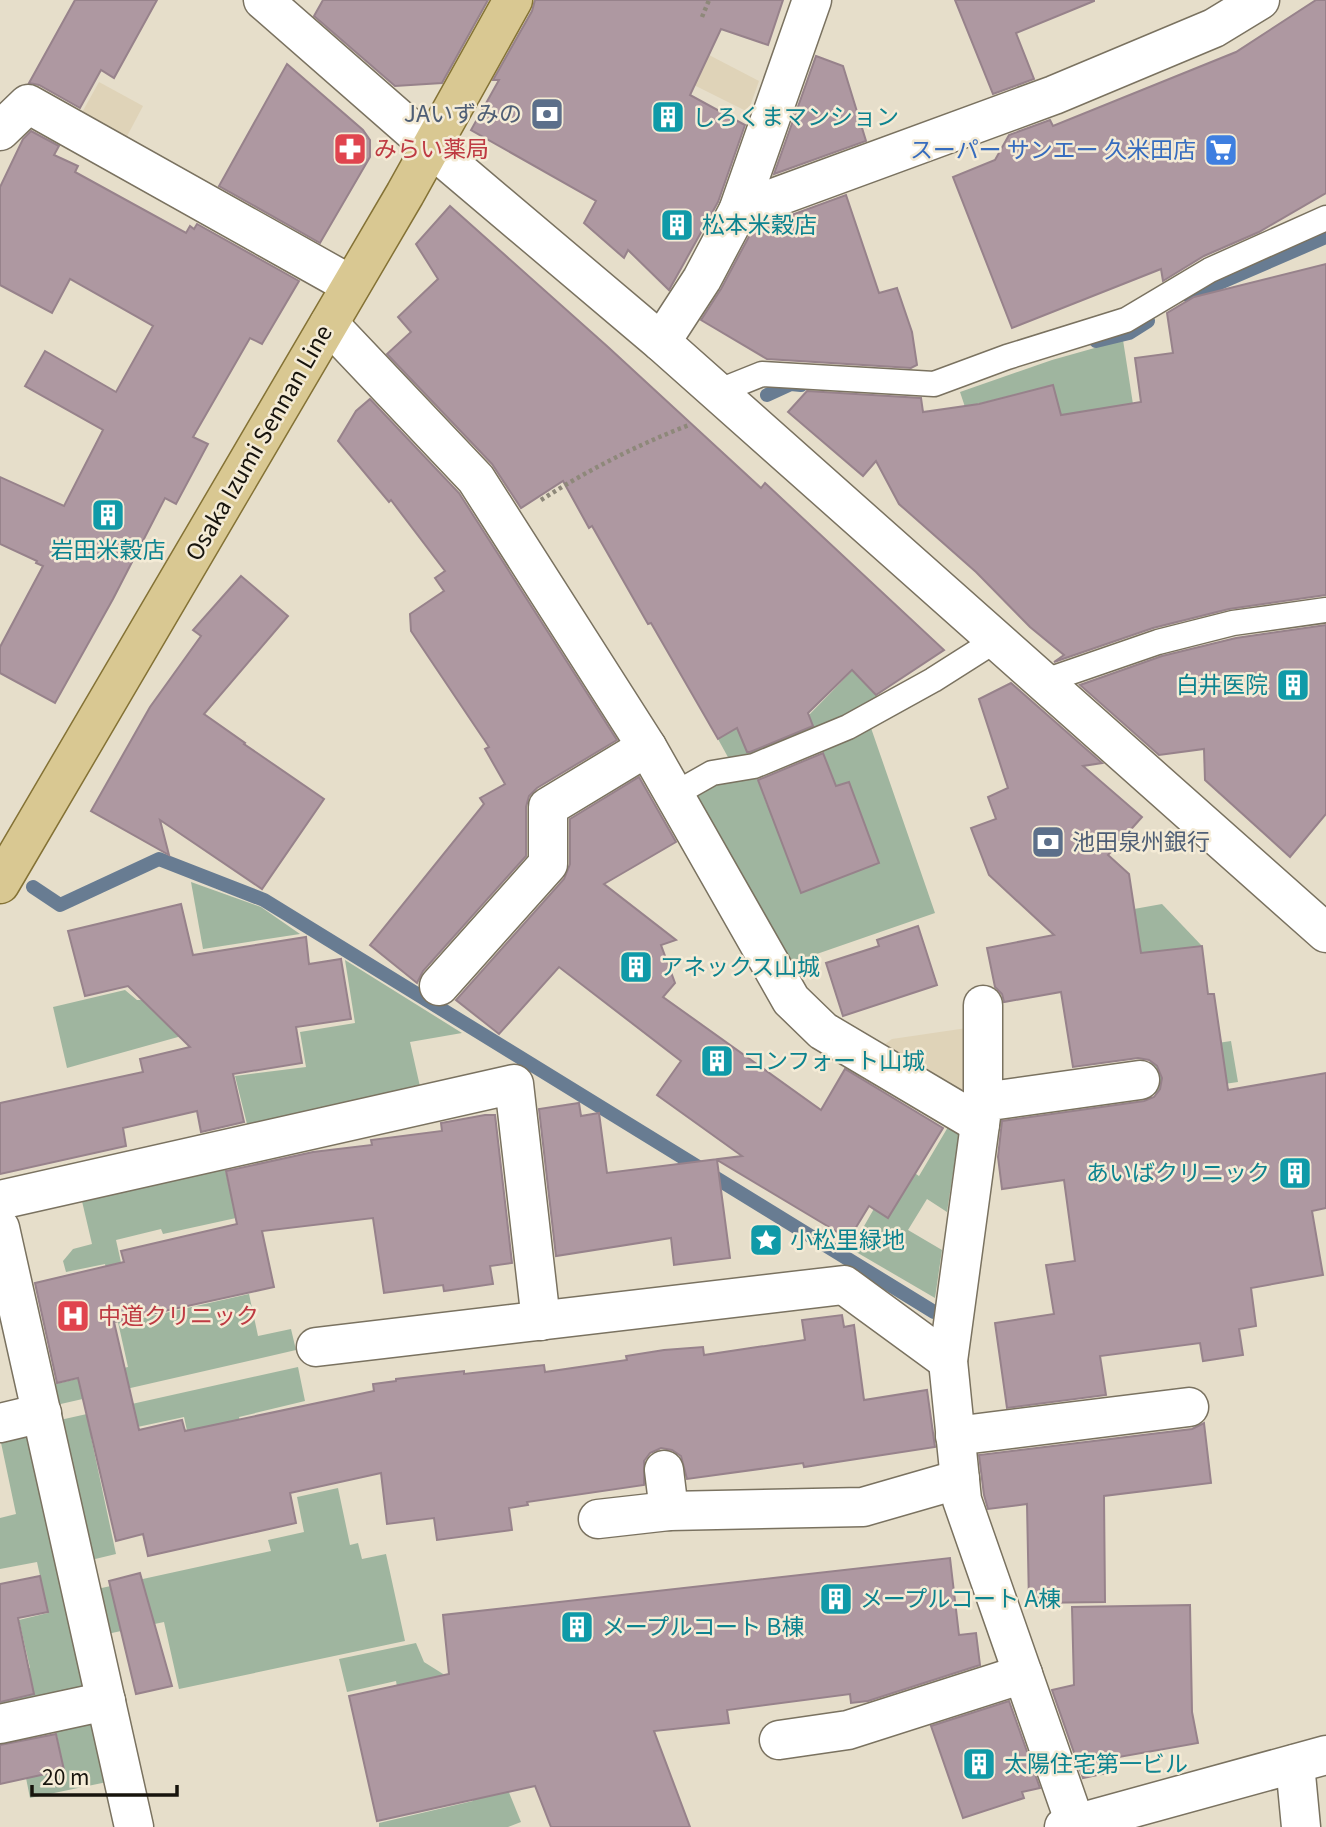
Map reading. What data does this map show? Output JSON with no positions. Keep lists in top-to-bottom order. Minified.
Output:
{"streets":{"main road":["Osaka Izumi Sennan Line"]},"places":{"bank":["JAいずみの","池田泉州銀行"],"building":["しろくまマンション","松本米穀店","岩田米穀店","白井医院","アネックス山城","コンフォート山城","あいばクリニック","メープルコート A棟","メープルコート B棟","太陽住宅第一ビル"],"pharmacy":["みらい薬局"],"supermarket":["スーパー サンエー 久米田店"],"place":["小松里緑地"],"hospital":["中道クリニック"]},"scale_bar":"20 m"}
